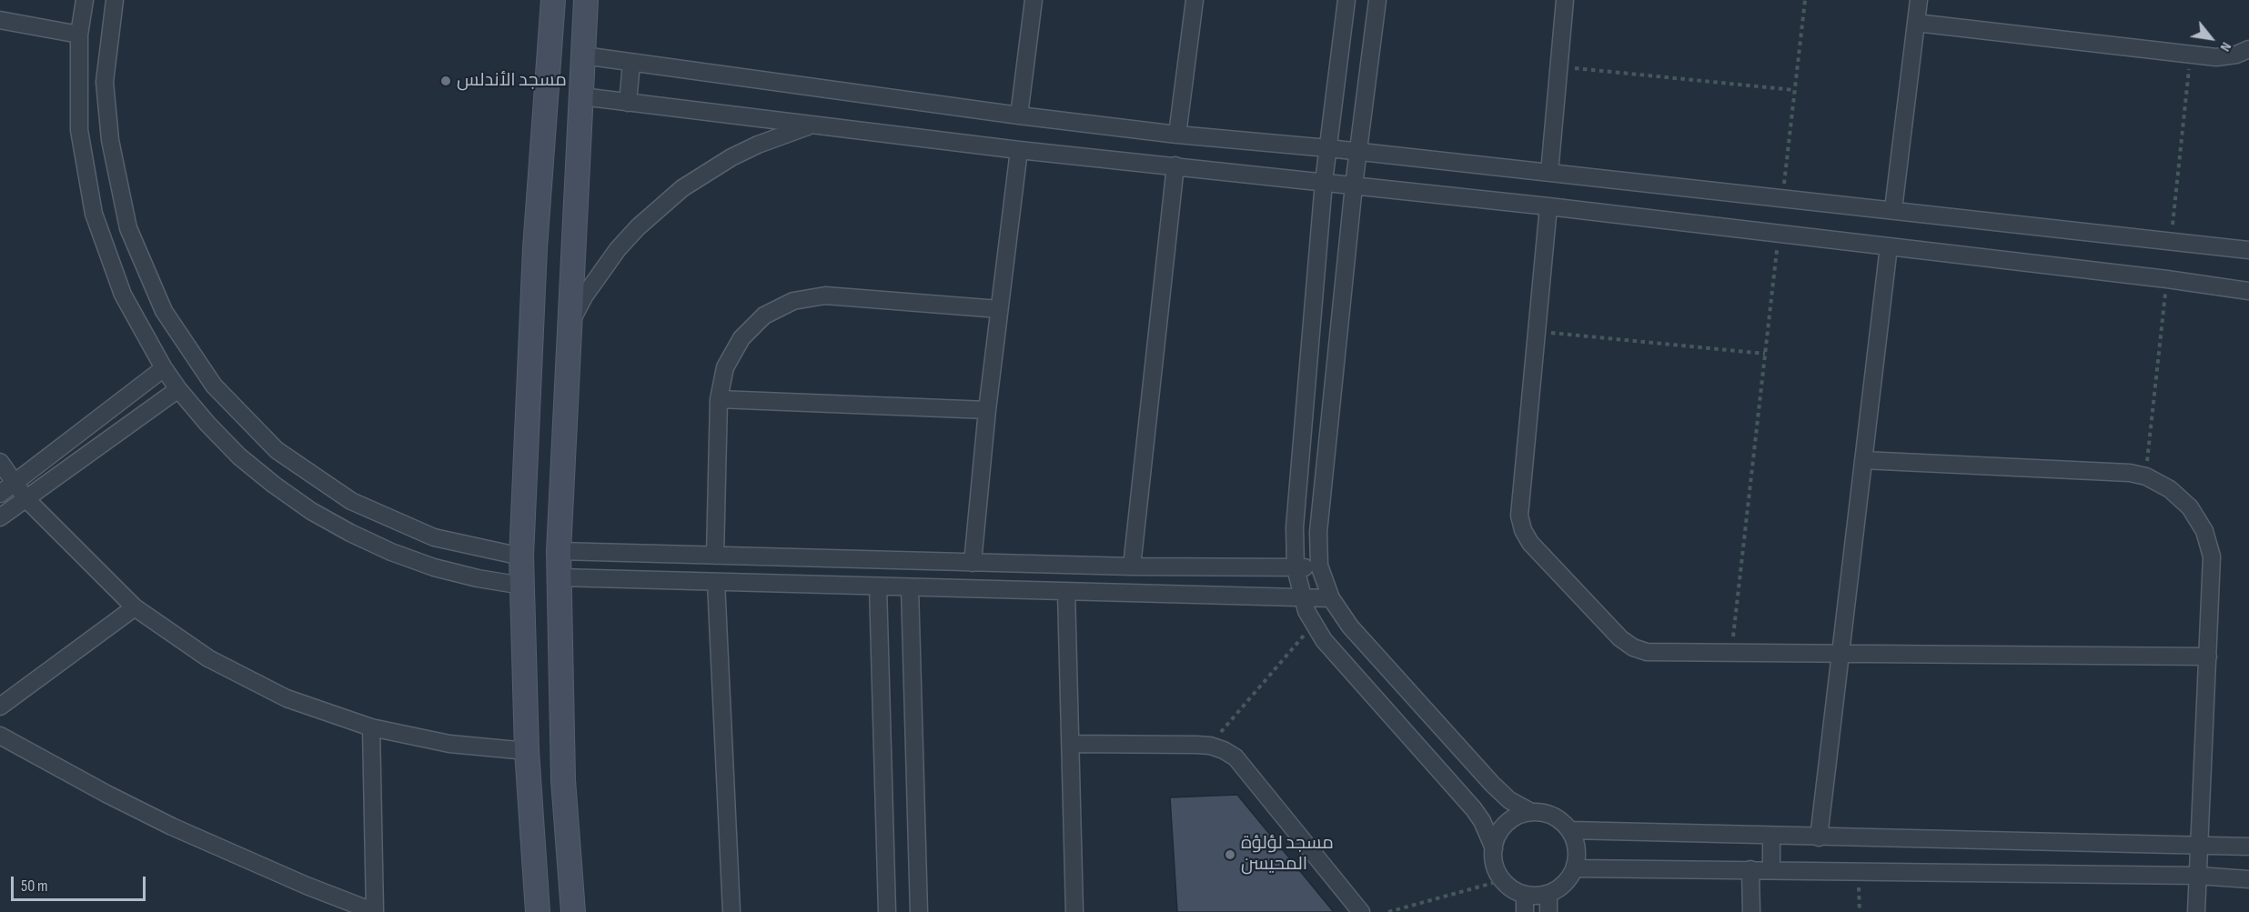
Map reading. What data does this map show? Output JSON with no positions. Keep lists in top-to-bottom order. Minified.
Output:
{"places":["مسجد الأندلس","مسجد لؤلؤة المحيسن"],"scale_bar":"50 m","north":"bottom right"}
